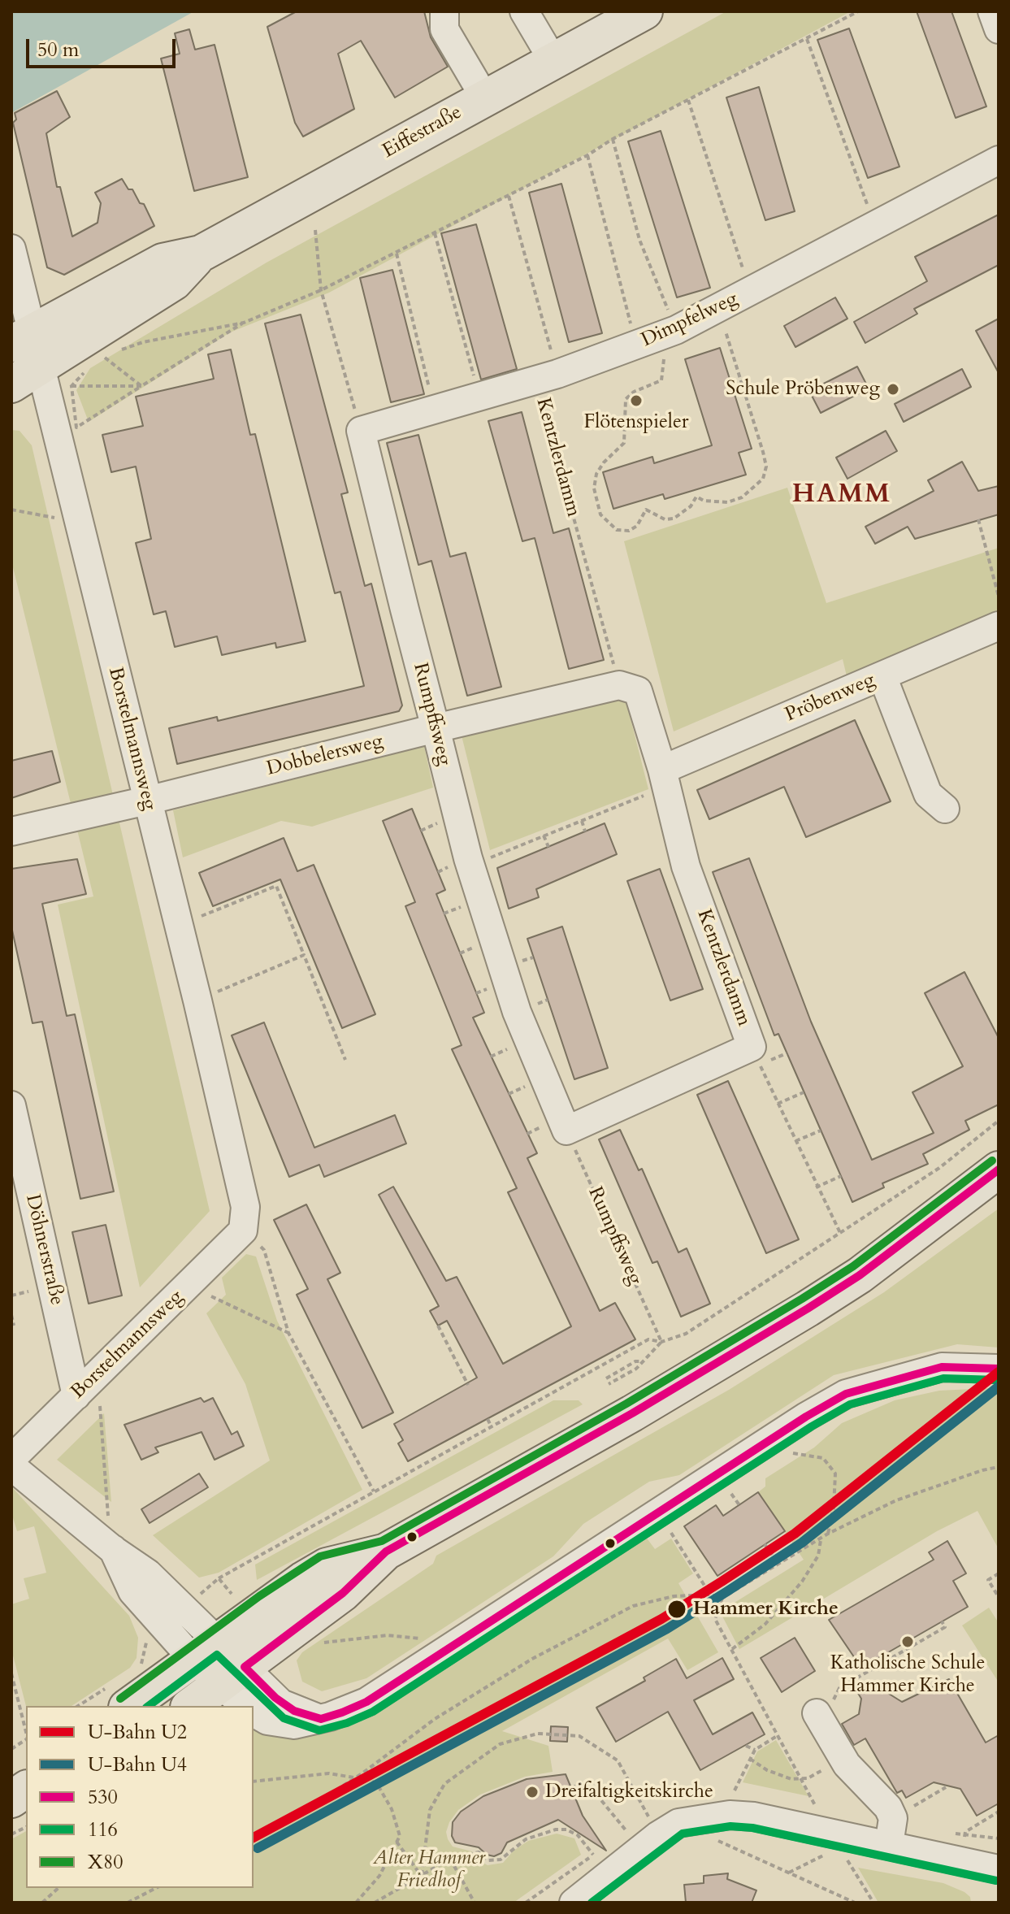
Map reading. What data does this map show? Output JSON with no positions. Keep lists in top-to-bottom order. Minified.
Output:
{"streets":{"main road":["Eiffestraße"],"street":["Dimpfelweg","Kentzlerdamm","Pröbenweg","Rumpffsweg","Borstelmannsweg","Dobbelersweg","Döhnerstraße"]},"crossings":[["Eiffestraße","Borstelmannsweg"],["Dimpfelweg","Kentzlerdamm"],["Dimpfelweg","Rumpffsweg"],["Kentzlerdamm","Pröbenweg"],["Kentzlerdamm","Dobbelersweg"],["Rumpffsweg","Dobbelersweg"],["Borstelmannsweg","Dobbelersweg"],["Borstelmannsweg","Döhnerstraße"]],"districts":["HAMM"],"parks":["Alter Hammer Friedhof"],"places":["Schule Pröbenweg","Flötenspieler","Hammer Kirche","Katholische Schule Hammer Kirche","Dreifaltigkeitskirche"],"lines":["transit line X80","transit line 530","metro line U2","transit line 116","metro line U4"],"legend":["U-Bahn U2","U-Bahn U4","530","116","X80"],"scale_bar":"50 m"}
